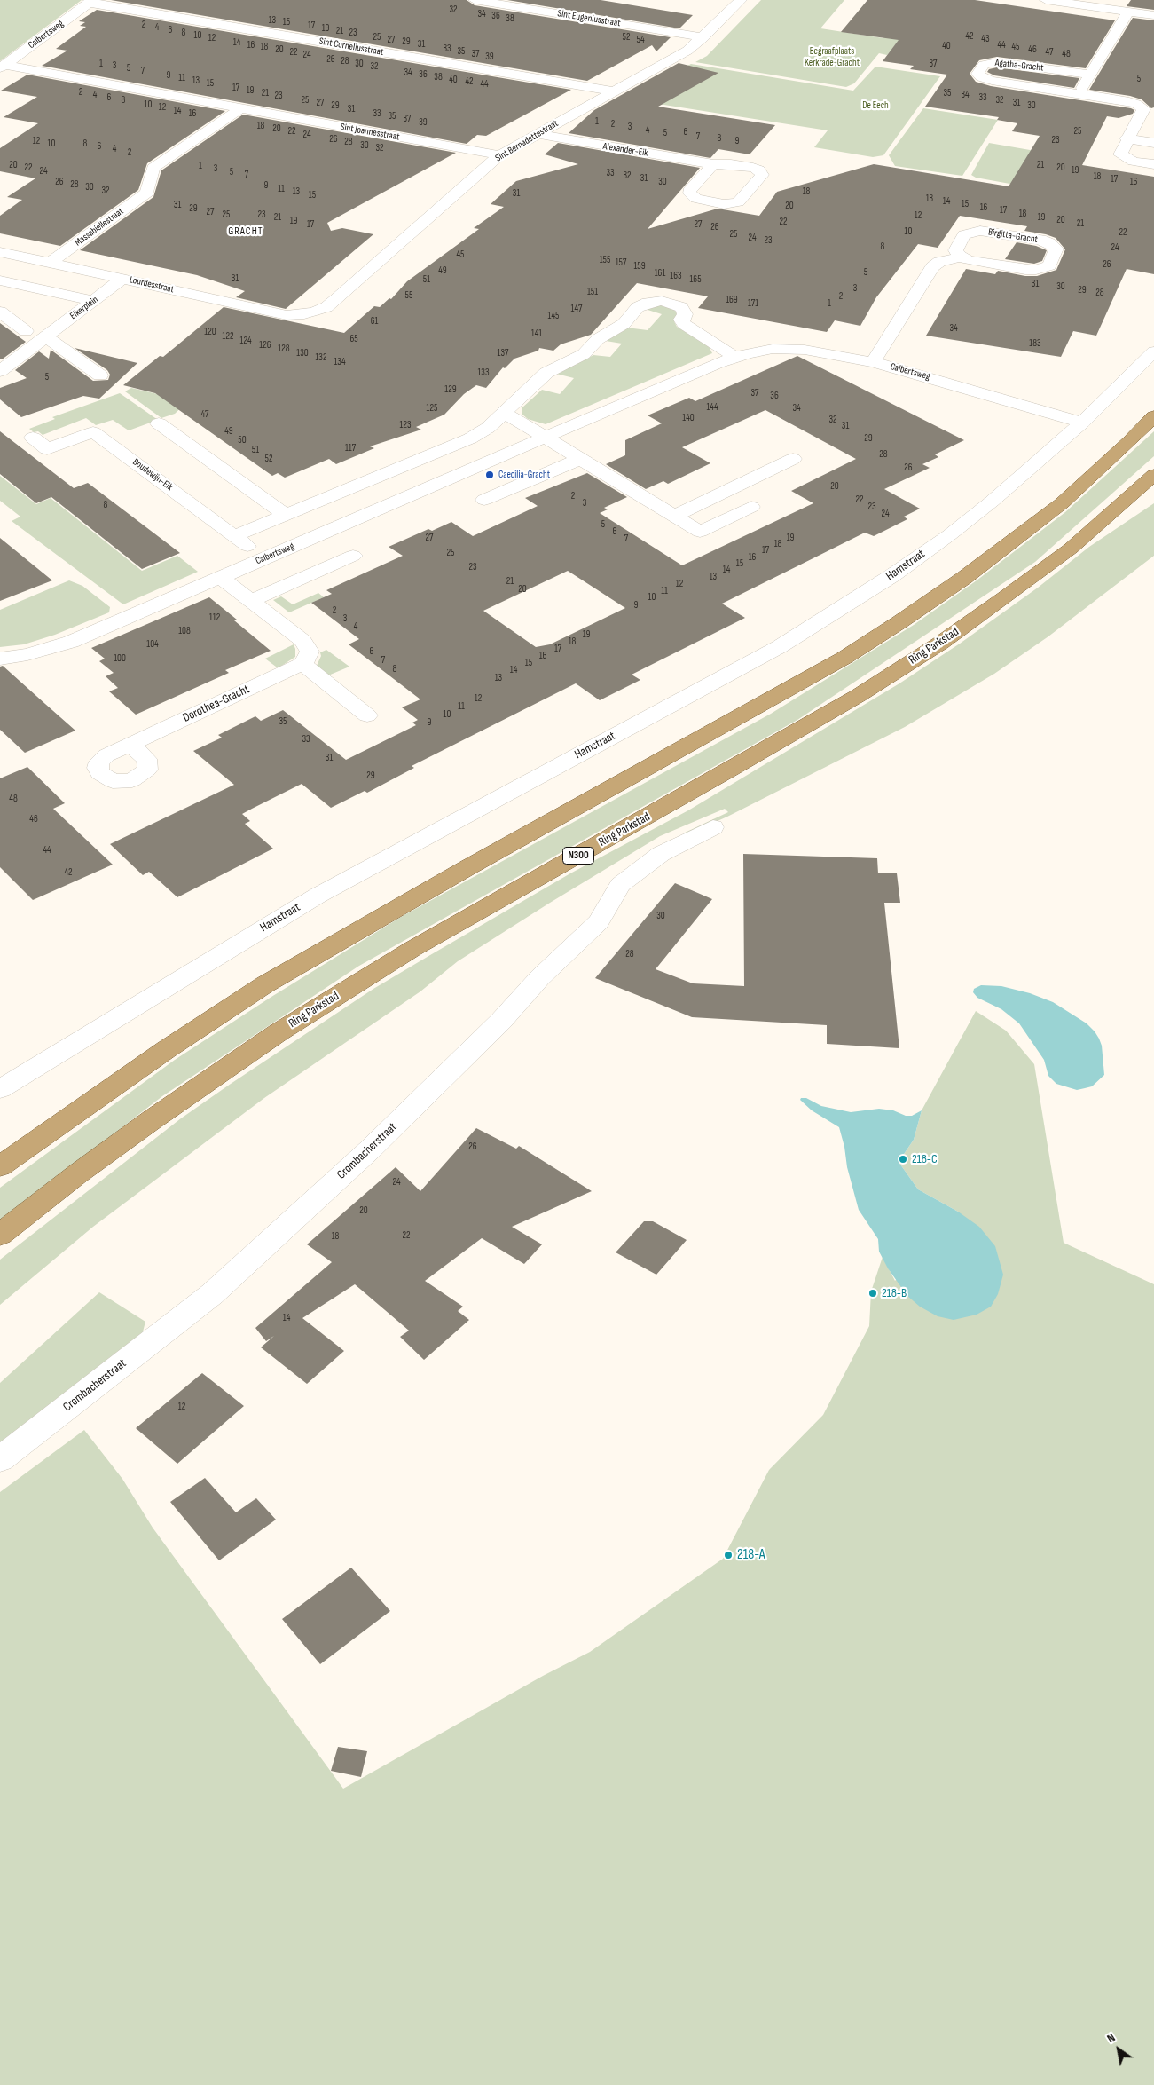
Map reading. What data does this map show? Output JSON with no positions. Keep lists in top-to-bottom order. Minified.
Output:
{"streets":{"highway":["Ring Parkstad","N300"],"street":["Sint Eugeniusstraat","Calbertsweg","Sint Corneliusstraat","Agatha-Gracht","Sint Joannesstraat","Sint Bernadettestraat","Alexander-Eik","Massabiellestraat","Birgitta-Gracht","Lourdesstraat","Eikerplein","Boudewijn-Eik","Hamstraat","Dorothea-Gracht","Crombacherstraat"]},"crossings":[["Sint Eugeniusstraat","Sint Bernadettestraat"],["Calbertsweg","Sint Corneliusstraat"],["Calbertsweg","Sint Joannesstraat"],["Calbertsweg","Birgitta-Gracht"],["Calbertsweg","Boudewijn-Eik"],["Calbertsweg","Hamstraat"],["Sint Corneliusstraat","Sint Bernadettestraat"],["Sint Joannesstraat","Sint Bernadettestraat"],["Sint Joannesstraat","Massabiellestraat"],["Sint Bernadettestraat","Alexander-Eik"],["Sint Bernadettestraat","Lourdesstraat"],["Massabiellestraat","Lourdesstraat"],["Lourdesstraat","Eikerplein"]],"districts":["GRACHT"],"parks":["Begraafplaats Kerkrade-Gracht","De Eech"],"places":["Caecilia-Gracht","218-C","218-B","218-A"],"house_numbers":["32","34","36","38","13","15","2","17","4","19","6","21","8","23","10","42","25","52","12","43","27","54","29","14","31","16","44","40","18","45","33","20","46","35","22","47","37","48","24","39","26","28","1","30","37","3","32","5","7","34","36","9","38","11","5","40","13","42","15","44","17","19","2","21","35","4","34","23","6","33","8","25","32","27","31","10","29","30","12","31","14","16","33","35","37","1","39","2","18","3","20","4","22","25","6","5","24","7","8","26","23","12","9","28","10","8","30","6","32","4","2","20","21","1","22","20","3","19","24","5","33","7","32","18","31","17","26","30","16","28","9","30","11","32","13","18","31","15","13","14","15","31","20","16","29","17","27","18","25","23","12","21","19","20","19","22","21","17","27","26","10","22","25","24","23","8","24","45","155","157","26","159","49","5","161","163","31","51","165","31","30","3","29","151","28","55","2","169","171","1","147","145","61","34","120","141","122","65","124","183","126","128","130","137","132","134","133","5","129","37","36","144","125","34","47","140","32","123","31","49","29","50","117","51","28","52","26","20","2","22","3","8","23","24","5","6","27","19","7","18","17","25","16","15","23","14","13","21","12","20","11","10","9","2","112","3","4","108","19","18","104","17","6","16","100","7","15","8","14","13","12","11","10","35","9","33","31","29","48","46","44","42","30","28","26","24","20","22","18","14","12"],"north":"top left"}
